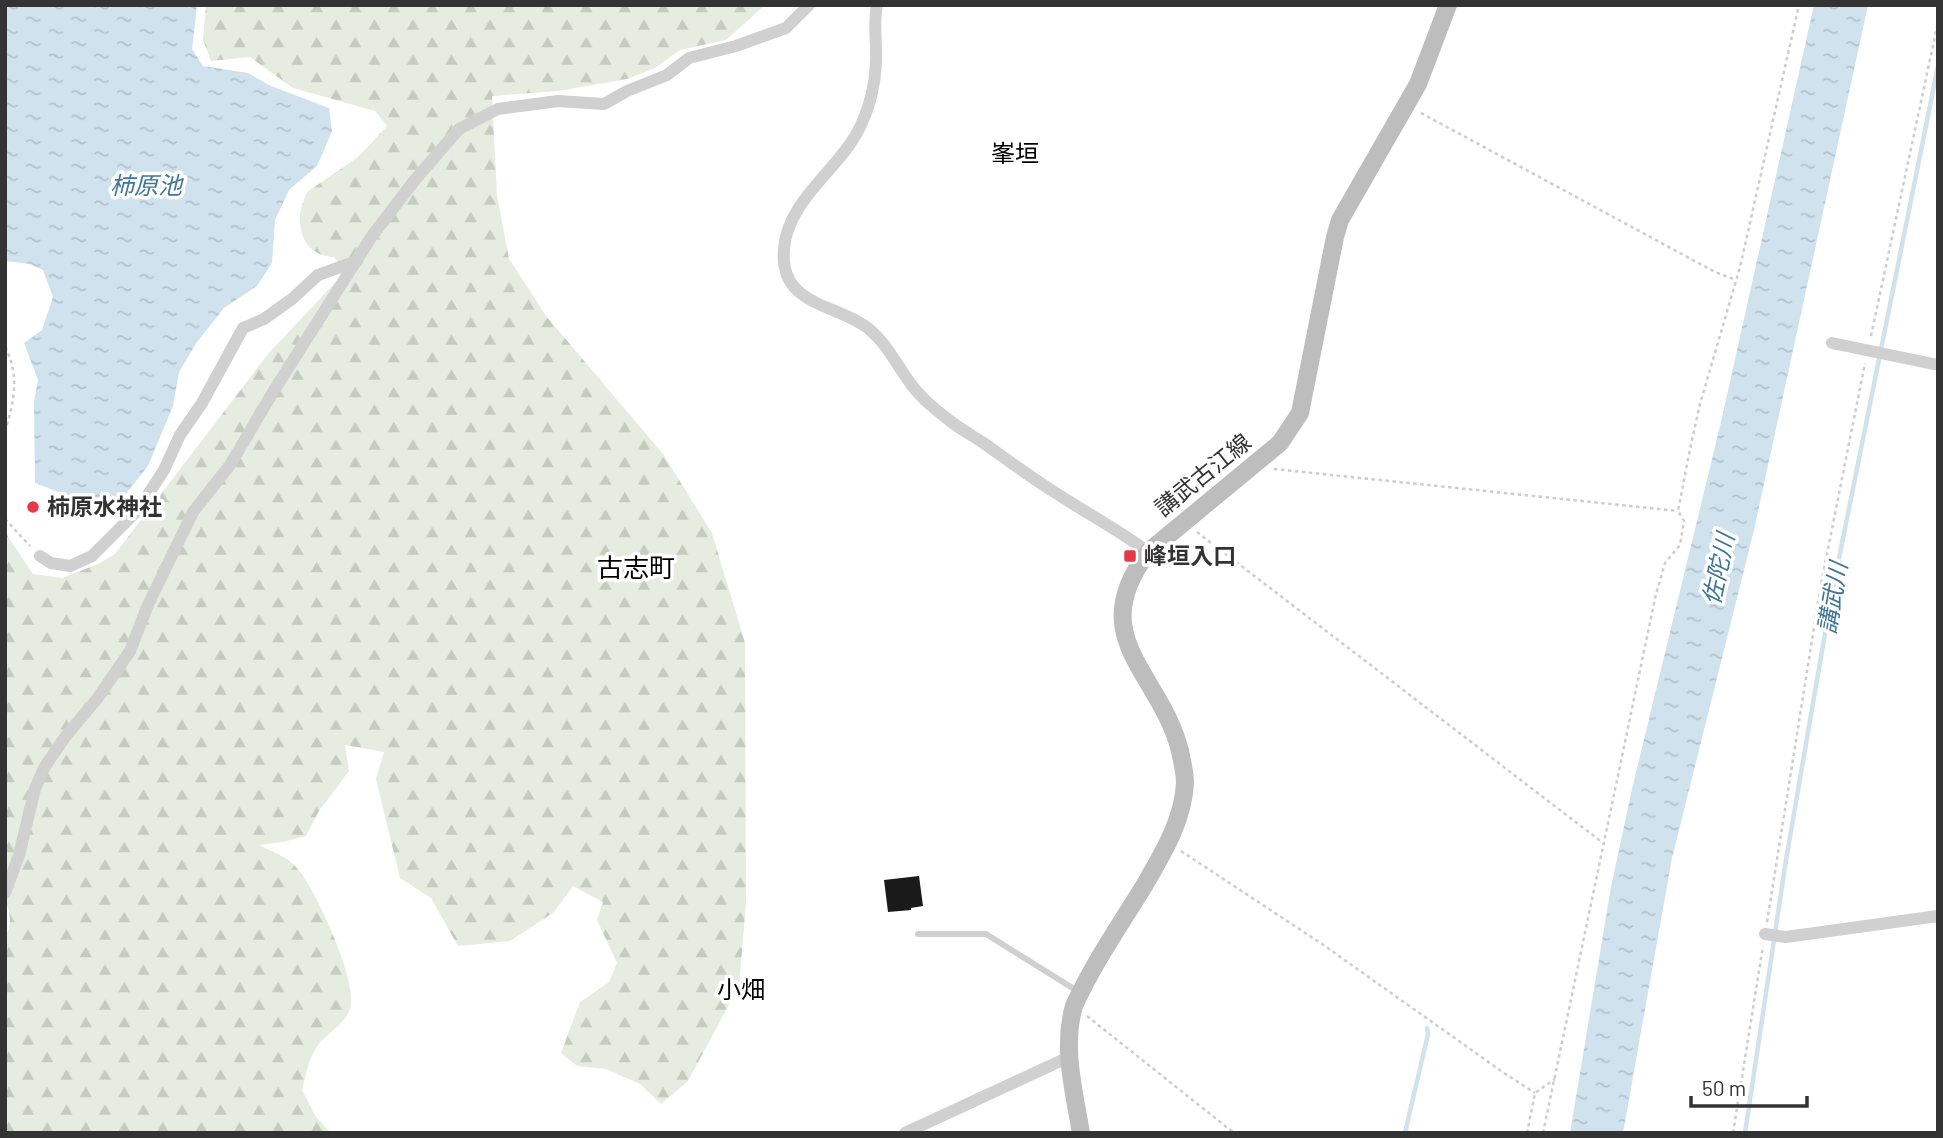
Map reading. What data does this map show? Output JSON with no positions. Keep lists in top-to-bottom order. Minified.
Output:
{"streets":{"main road":["講武古江線"]},"districts":["峯垣","古志町","小畑"],"water":["柿原池","佐陀川","講武川"],"places":{"other":["柿原水神社"],"transit":["峰垣入口"]},"scale_bar":"50 m"}
